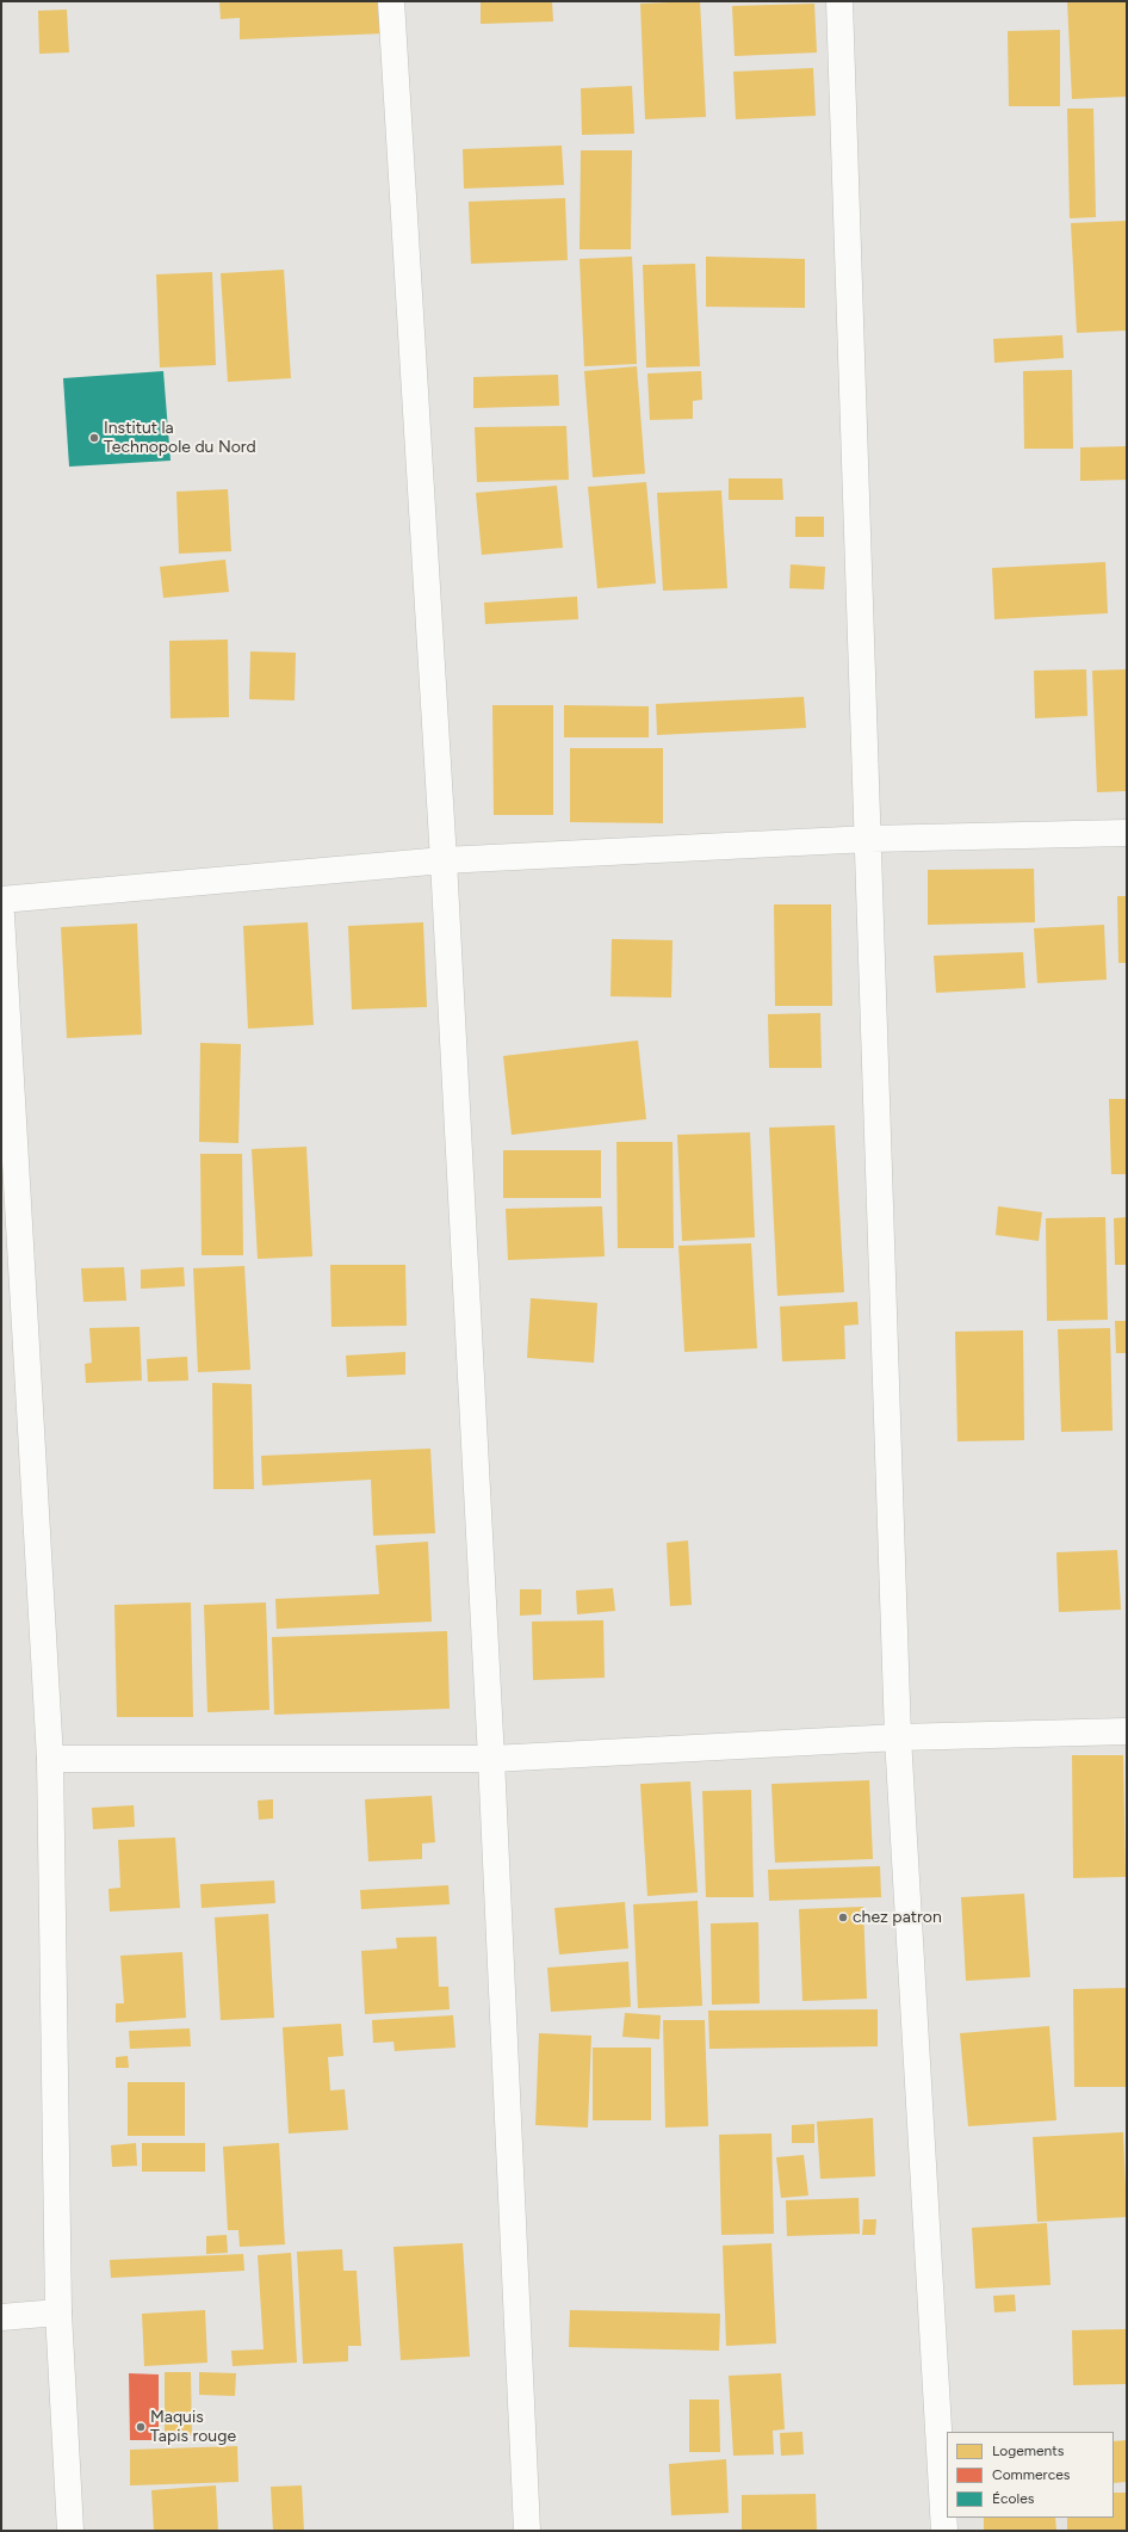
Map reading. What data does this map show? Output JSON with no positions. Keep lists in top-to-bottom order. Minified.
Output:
{"places":["Institut la Technopole du Nord","chez patron","Maquis Tapis rouge"],"legend":["Logements","Commerces","Écoles"]}
